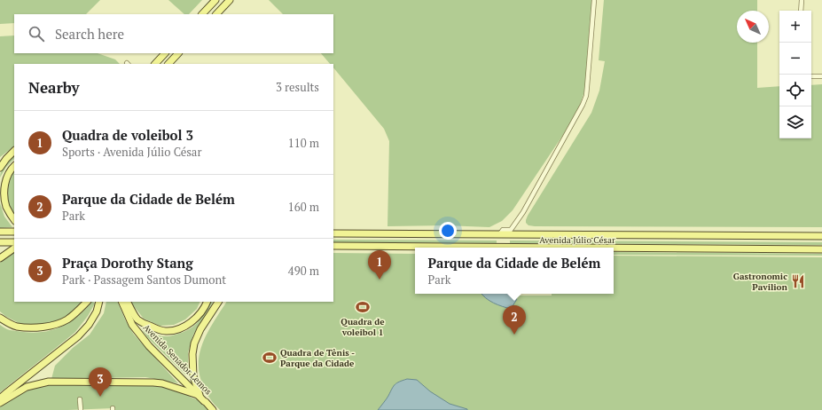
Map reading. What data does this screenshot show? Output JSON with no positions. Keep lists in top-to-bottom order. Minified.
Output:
{"streets":{"main road":["Avenida Júlio César","Avenida Senador Lemos"]},"places":{"restaurant":["Gastronomic Pavilion"],"sports":["Quadra de voleibol 1","Quadra de Tênis - Parque da Cidade"]},"north":"top left","page":{"map_buttons":["+","−"],"search":"Search here","heading":["Nearby","3 results"],"list":[{"mark":"1","name":"Quadra de voleibol 3","note":"Sports · Avenida Júlio César","value":"110 m"},{"mark":"2","name":"Parque da Cidade de Belém","note":"Park","value":"160 m"},{"mark":"3","name":"Praça Dorothy Stang","note":"Park · Passagem Santos Dumont","value":"490 m"}],"popup":["Parque da Cidade de Belém","Park"],"pins":["1","2","3"]}}
